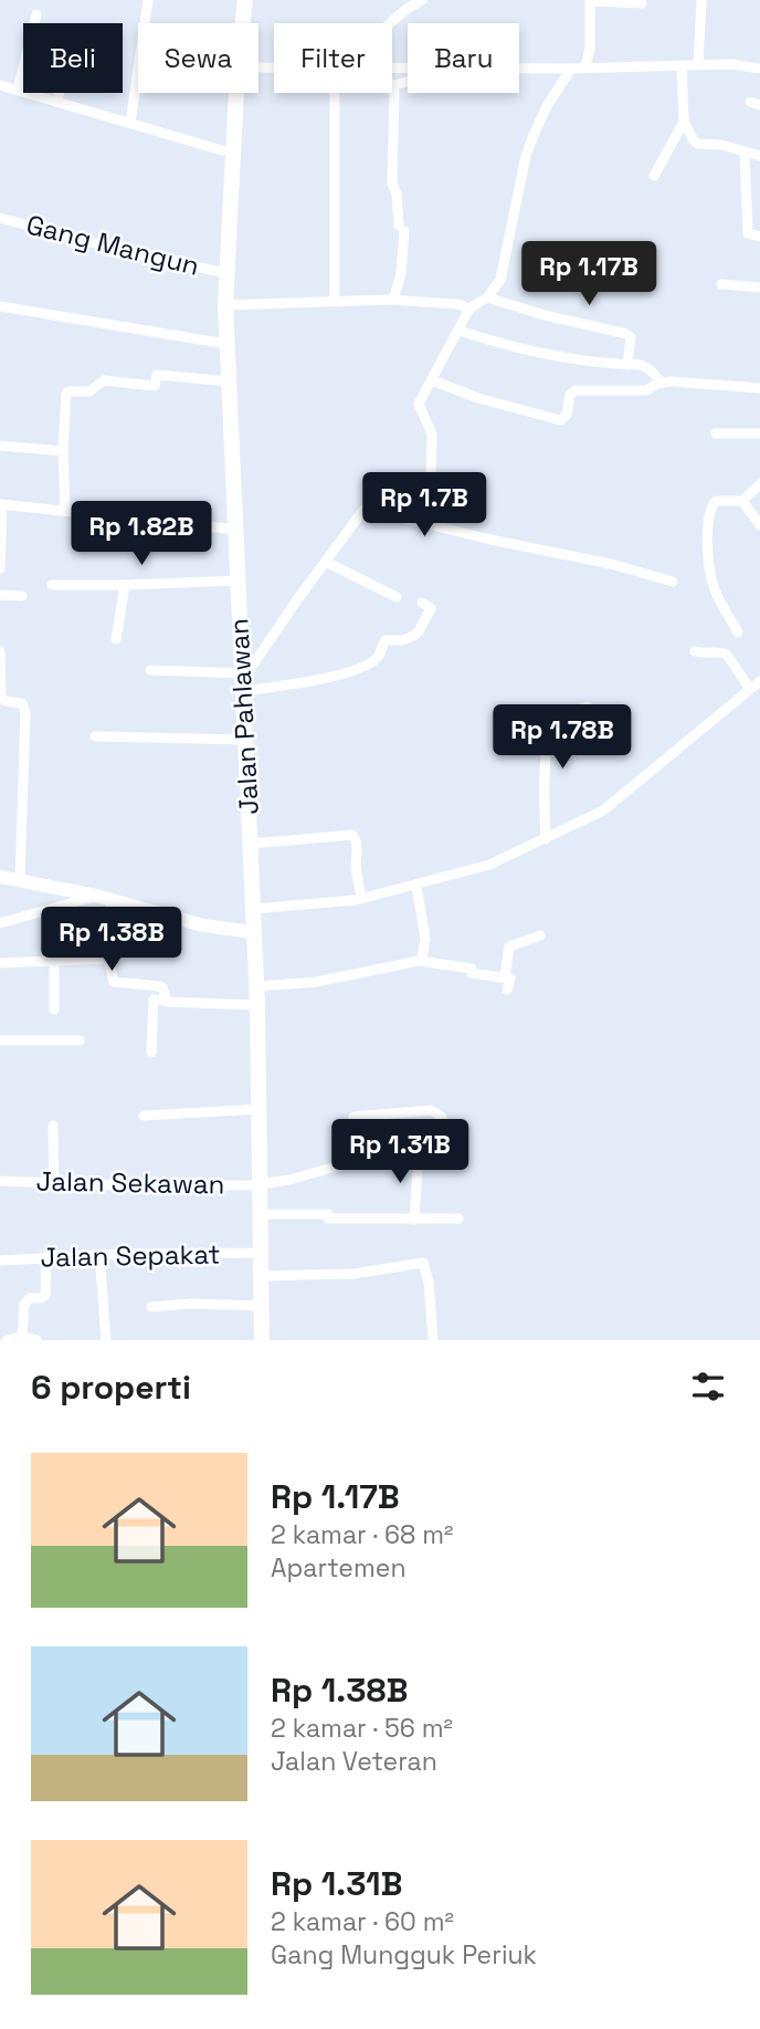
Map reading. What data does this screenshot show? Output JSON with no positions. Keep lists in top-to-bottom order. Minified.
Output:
{"streets":{"main road":["Jalan Pahlawan"],"street":["Gang Mangun","Jalan Sekawan","Jalan Sepakat"]},"crossings":[["Gang Mangun","Jalan Pahlawan"],["Jalan Pahlawan","Jalan Sekawan"],["Jalan Pahlawan","Jalan Sepakat"]],"page":{"chip":["Beli","Sewa","Filter","Baru"],"price":["Rp 1.17B","Rp 1.7B","Rp 1.82B","Rp 1.78B","Rp 1.38B","Rp 1.31B"],"heading":"6 properti","list":[{"name":"Rp 1.17B","note":"2 kamar · 68 m² · Apartemen"},{"name":"Rp 1.38B","note":"2 kamar · 56 m² · Jalan Veteran"},{"name":"Rp 1.31B","note":"2 kamar · 60 m² · Gang Mungguk Periuk"}]}}
